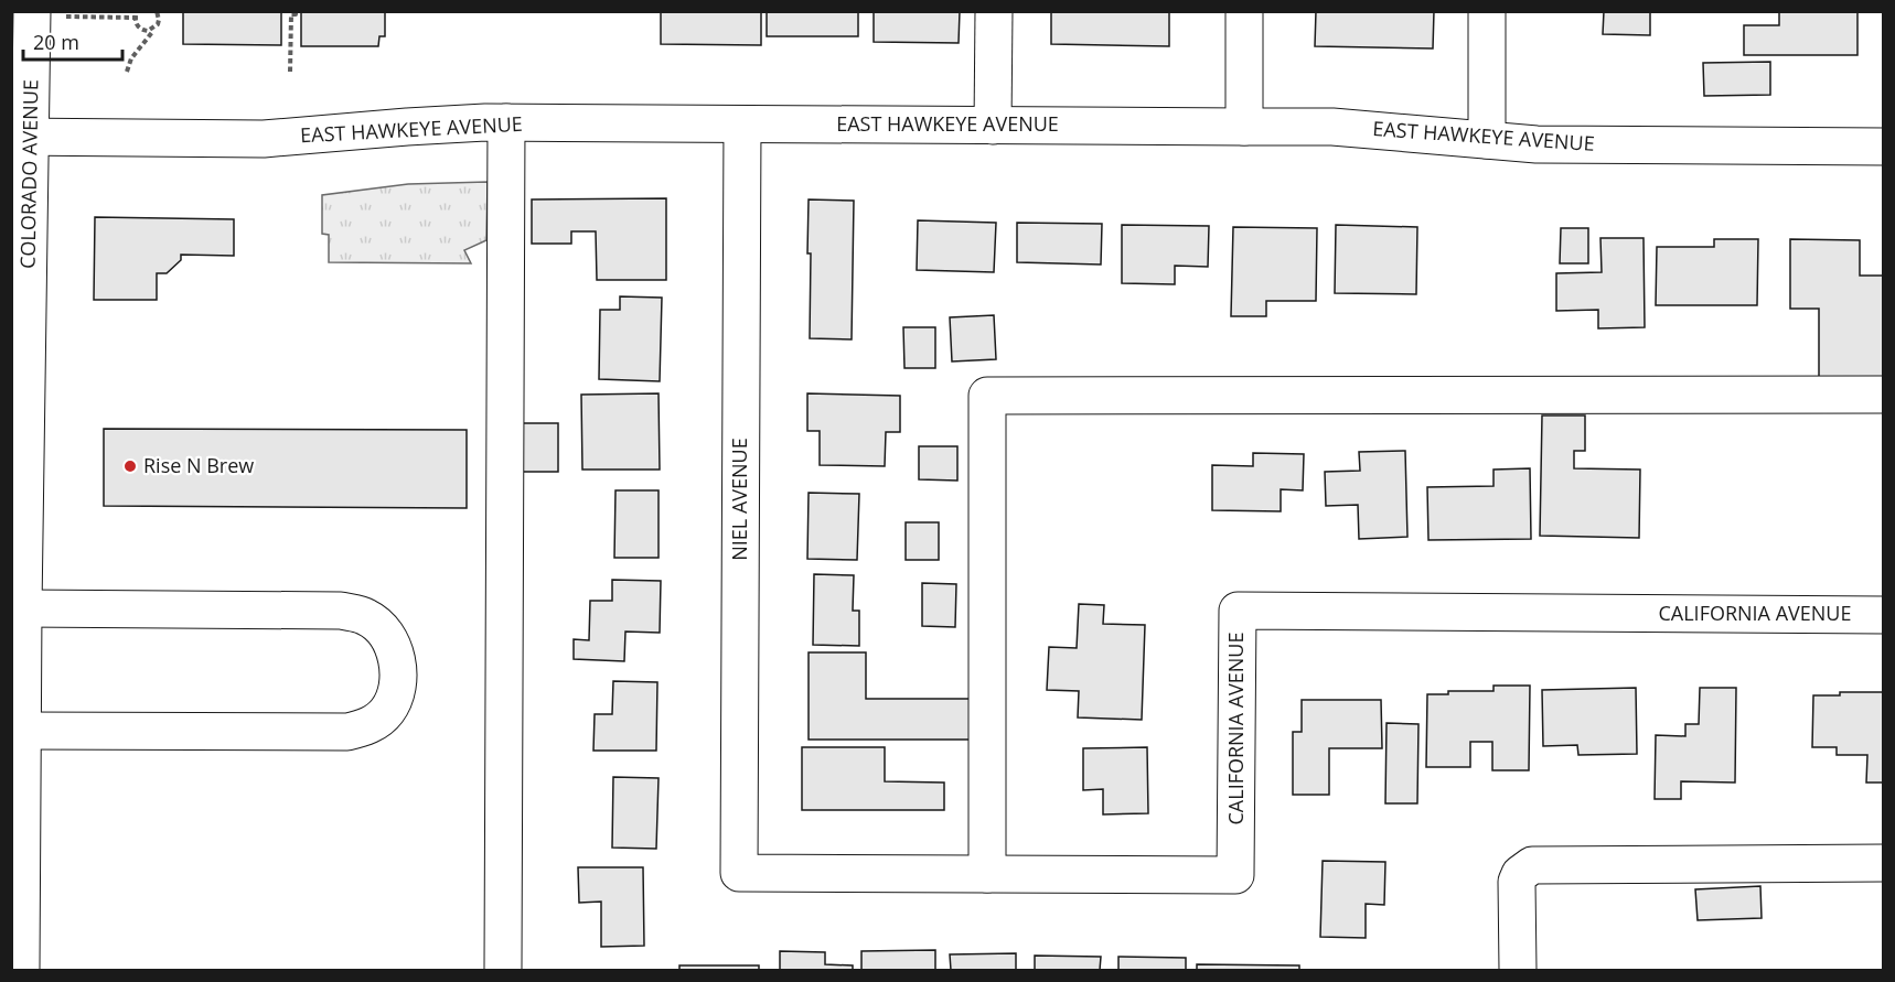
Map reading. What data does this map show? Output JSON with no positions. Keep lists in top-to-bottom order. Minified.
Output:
{"streets":{"street":["EAST HAWKEYE AVENUE","COLORADO AVENUE","NIEL AVENUE","CALIFORNIA AVENUE"]},"crossings":[["EAST HAWKEYE AVENUE","COLORADO AVENUE"],["EAST HAWKEYE AVENUE","NIEL AVENUE"],["NIEL AVENUE","CALIFORNIA AVENUE"]],"places":["Rise N Brew"],"scale_bar":"20 m"}
